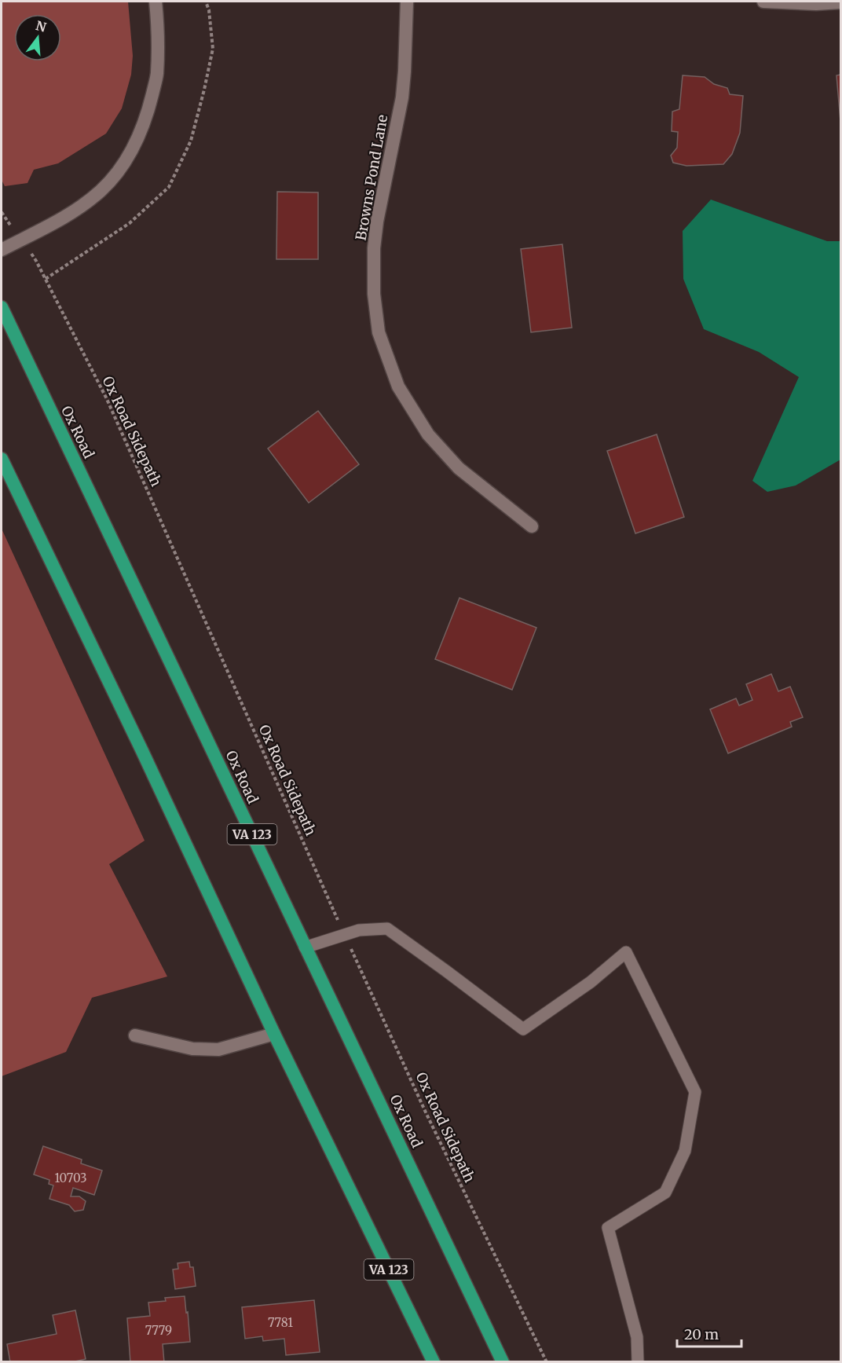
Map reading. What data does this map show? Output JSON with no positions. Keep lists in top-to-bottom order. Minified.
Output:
{"streets":{"highway":["Ox Road","VA 123"],"street":["Browns Pond Lane"],"path":["Ox Road Sidepath"]},"house_numbers":["10703","7781","7779"],"scale_bar":"20 m","north":"top"}
